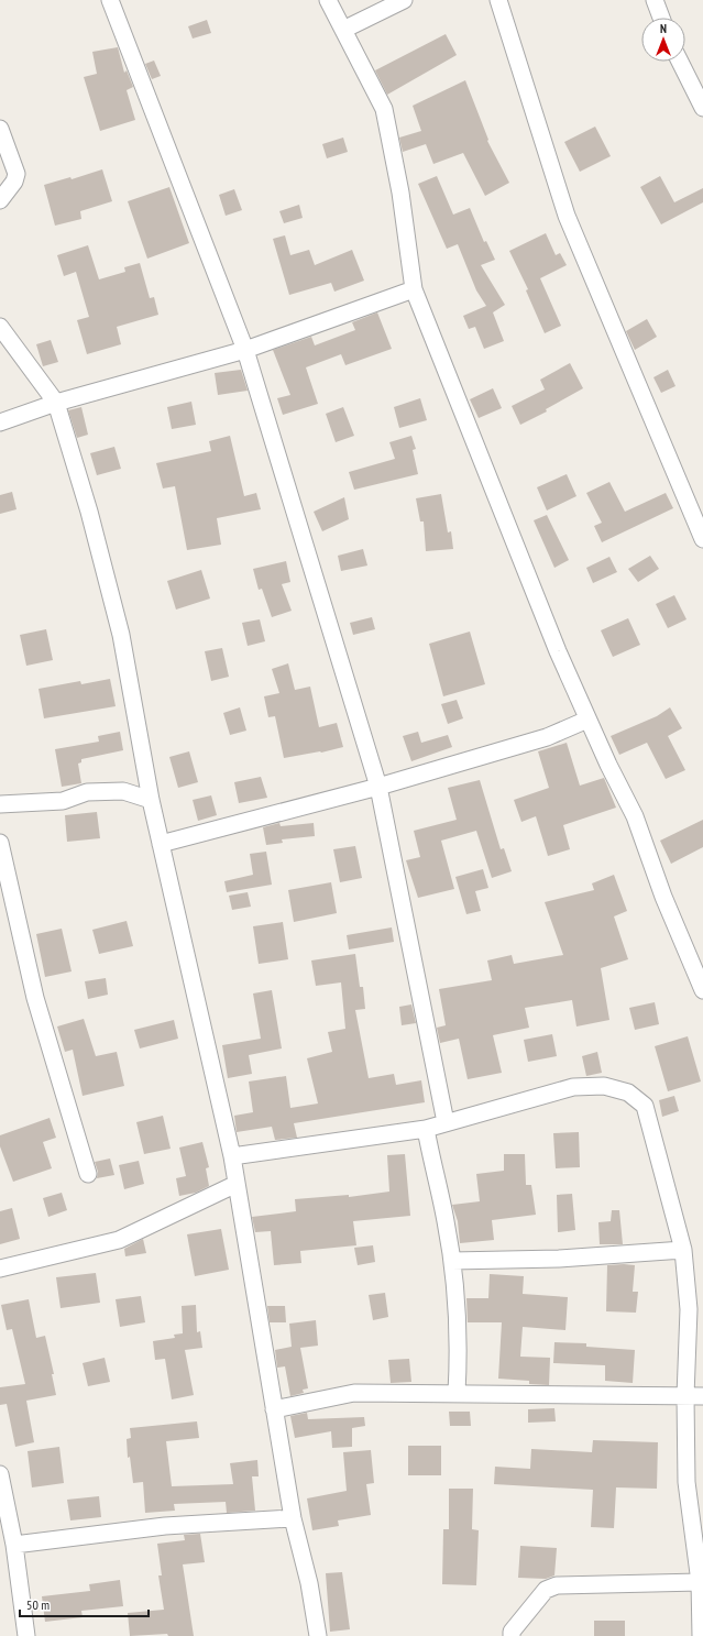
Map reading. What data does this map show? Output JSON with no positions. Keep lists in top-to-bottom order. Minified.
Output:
{"scale_bar":"50 m","north":"top"}
